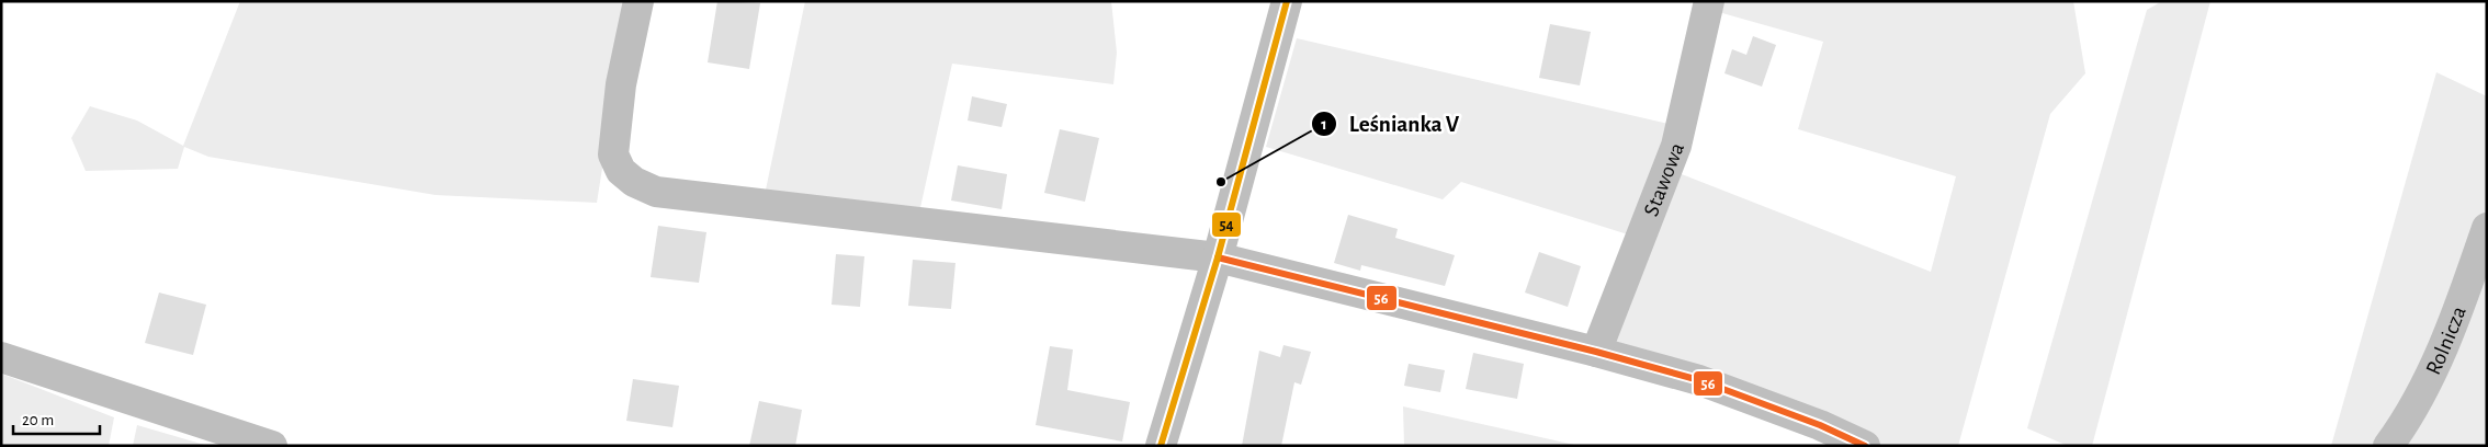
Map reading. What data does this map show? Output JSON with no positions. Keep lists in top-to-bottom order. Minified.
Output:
{"streets":{"street":["Stawowa","Rolnicza"]},"places":["Leśnianka V"],"lines":["transit line 54","transit line 56"],"scale_bar":"20 m"}
